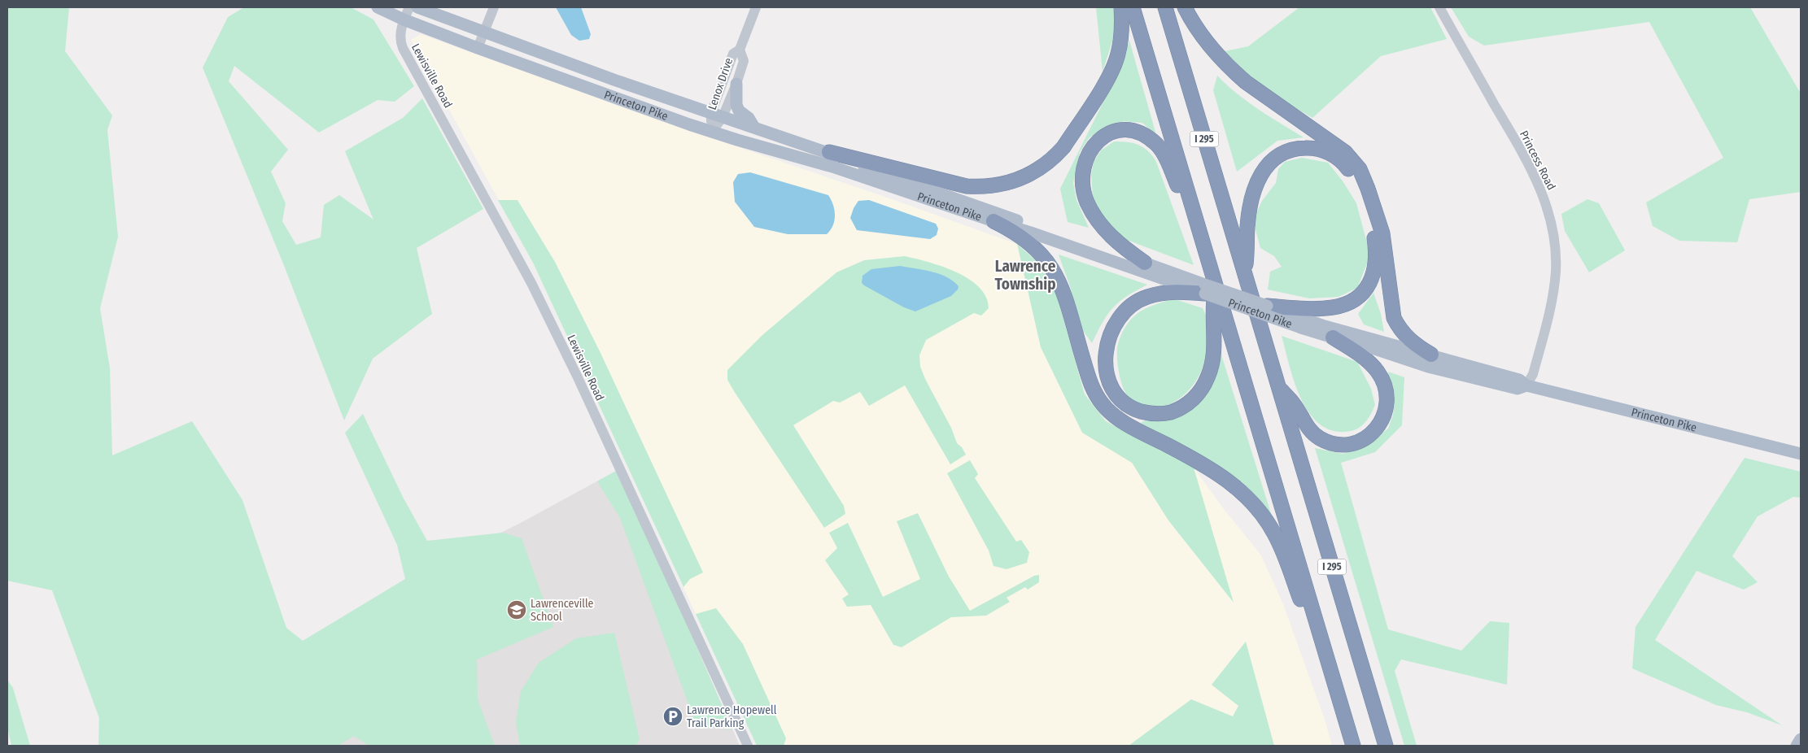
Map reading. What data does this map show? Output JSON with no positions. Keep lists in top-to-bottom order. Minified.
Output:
{"streets":{"highway":["I 295"],"main road":["Princeton Pike"],"street":["Lewisville Road","Lenox Drive","Princess Road"]},"crossings":[["Lewisville Road","Princeton Pike"],["Lenox Drive","Princeton Pike"],["Princeton Pike","I 295"],["Princeton Pike","Princess Road"]],"districts":["Lawrence Township"],"places":{"school or university":["Lawrenceville School"],"parking":["Lawrence Hopewell Trail Parking"]}}
